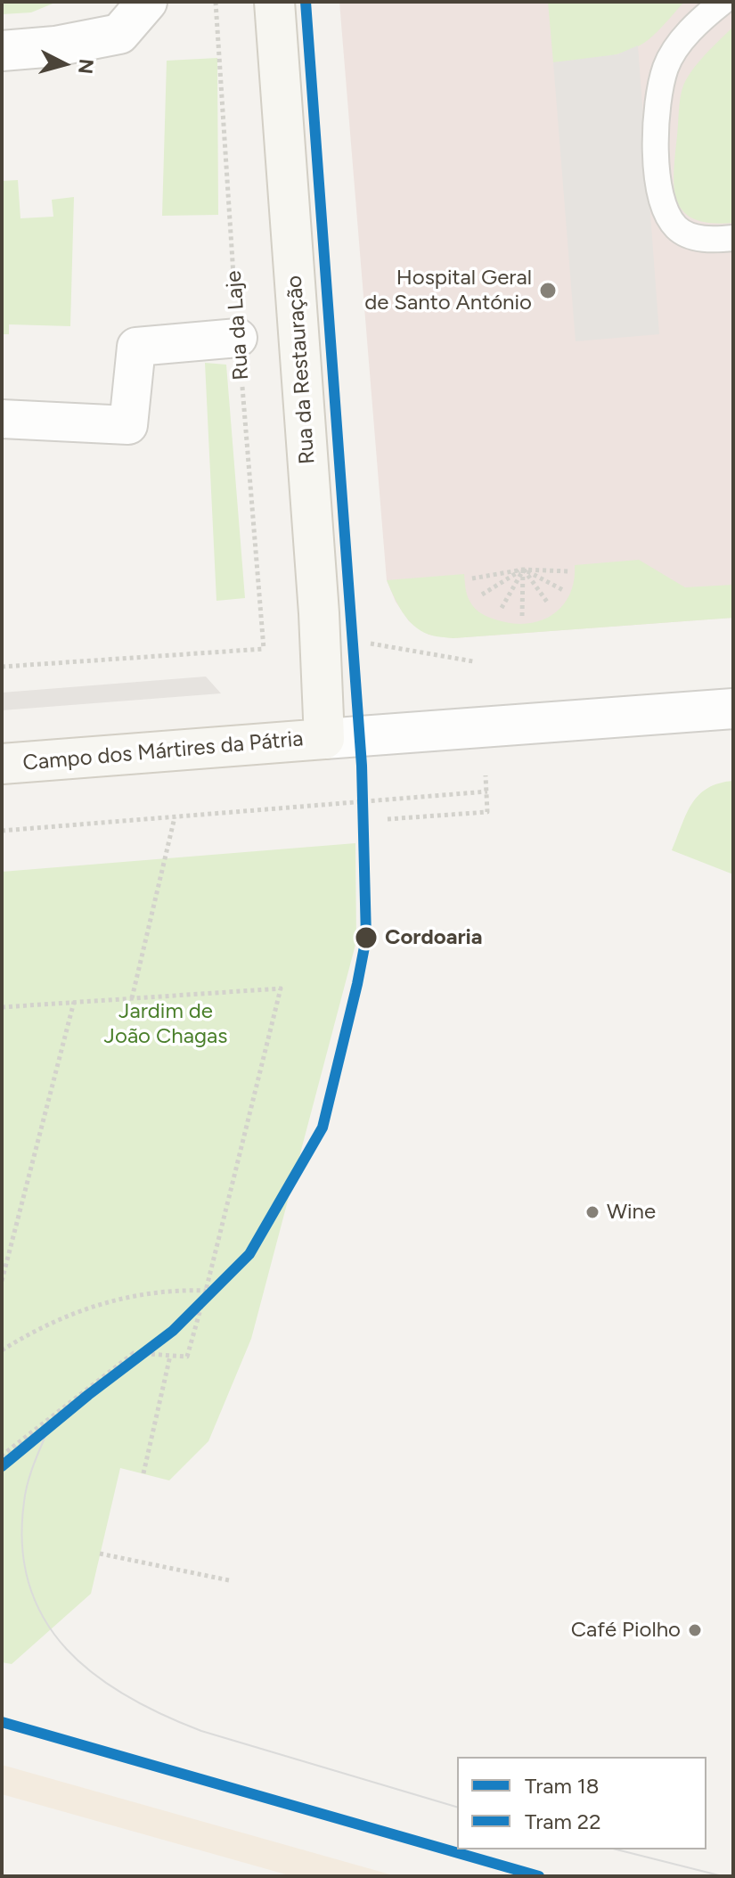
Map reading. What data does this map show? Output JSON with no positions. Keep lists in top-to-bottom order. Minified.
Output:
{"streets":{"main road":["Rua da Restauração","Campo dos Mártires da Pátria"],"path":["Rua da Laje"]},"crossings":[["Rua da Restauração","Campo dos Mártires da Pátria"]],"parks":["Jardim de João Chagas"],"places":["Hospital Geral de Santo António","Cordoaria","Wine","Café Piolho"],"lines":["tram line 18","tram line 22"],"legend":["Tram 18","Tram 22"],"north":"right"}
